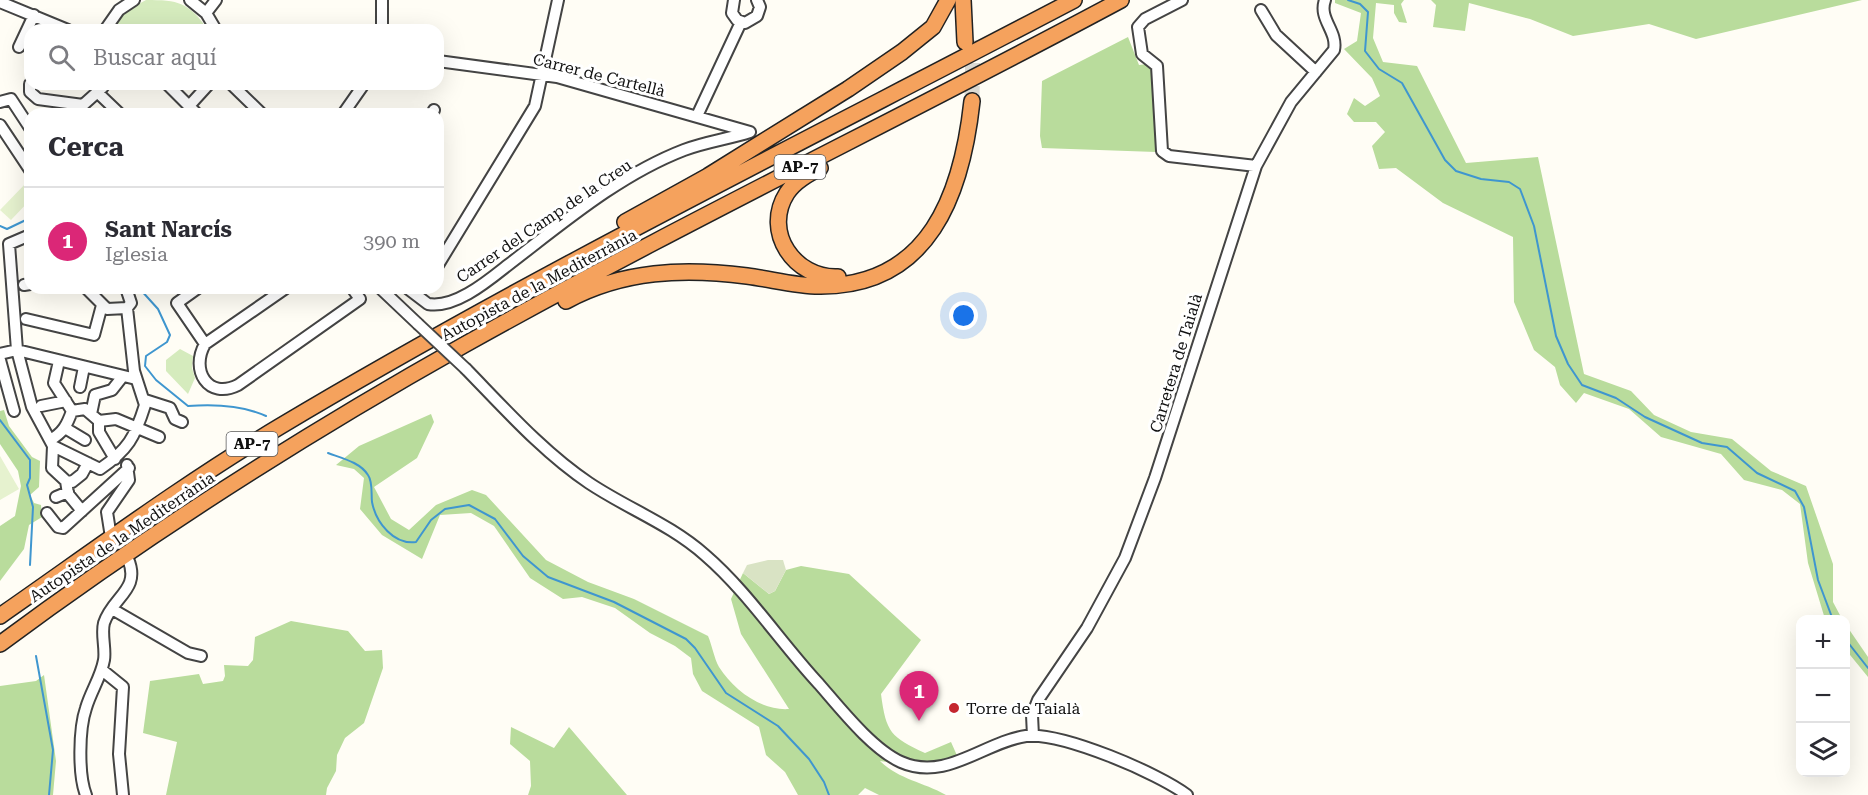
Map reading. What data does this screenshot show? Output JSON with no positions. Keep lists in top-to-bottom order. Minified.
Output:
{"streets":{"highway":["AP-7","Autopista de la Mediterrània"],"street":["Carrer de Cartellà","Carrer del Camp de la Creu","Carretera de Taialà"]},"crossings":[["Carrer de Cartellà","Carrer del Camp de la Creu"]],"places":["Torre de Taialà"],"page":{"search":"Buscar aquí","heading":"Cerca","list":[{"mark":"1","name":"Sant Narcís","note":"Iglesia","value":"390 m"}],"map_buttons":["+","−"],"pins":"1"}}
